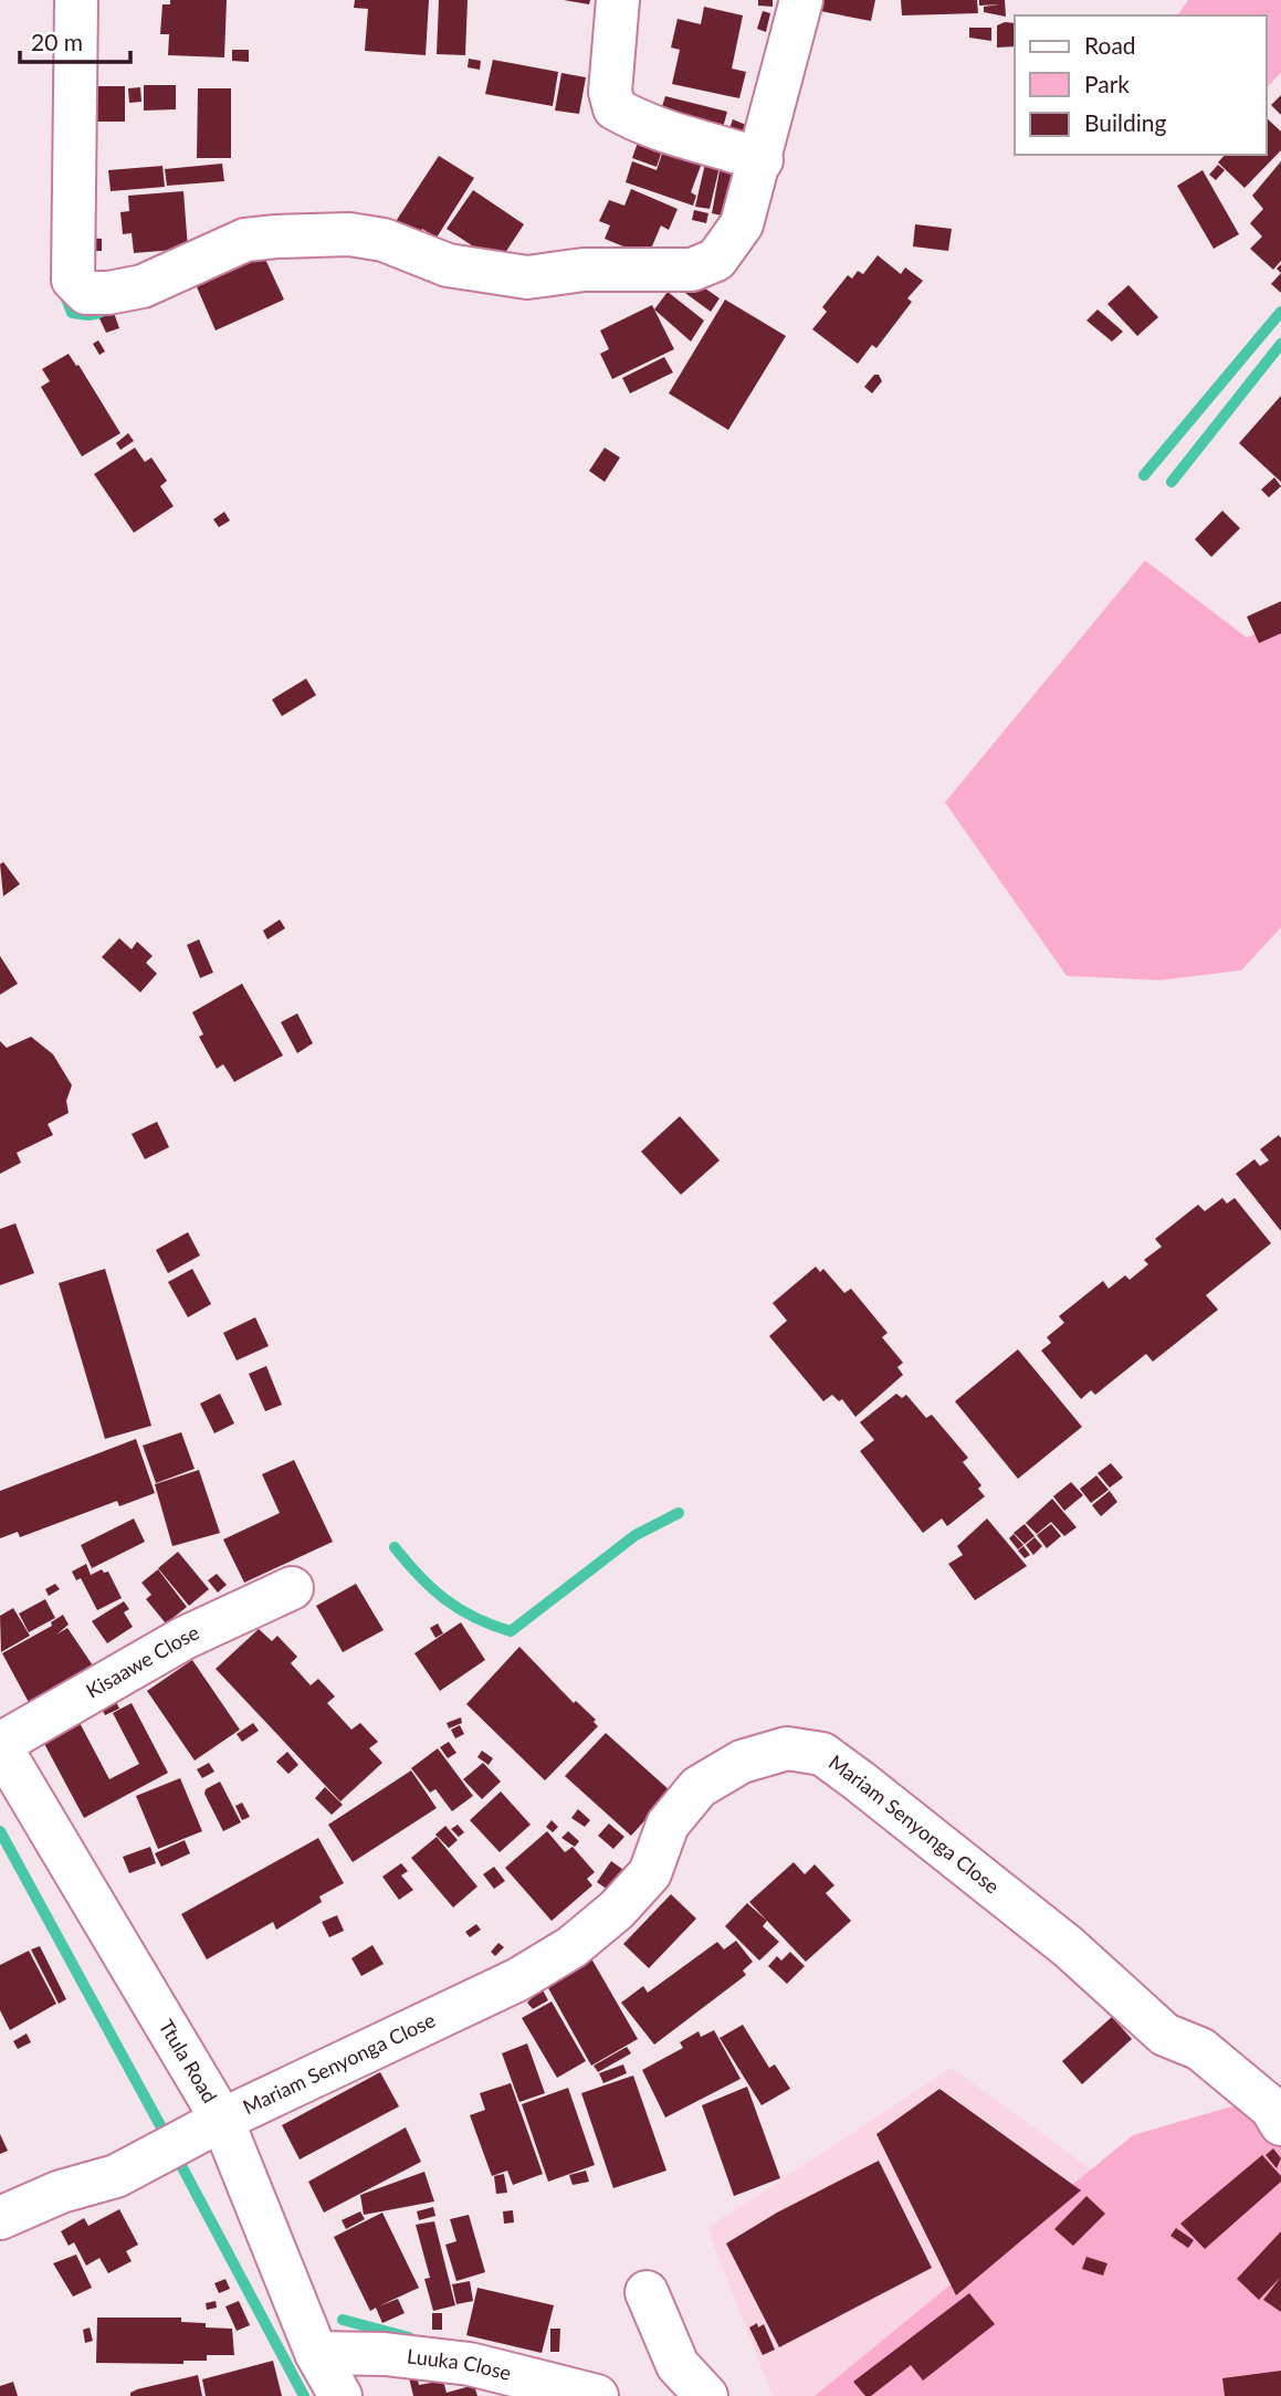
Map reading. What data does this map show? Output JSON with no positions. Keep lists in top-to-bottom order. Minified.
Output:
{"streets":{"street":["Kisaawe Close","Mariam Senyonga Close","Ttula Road","Luuka Close"]},"crossings":[["Kisaawe Close","Ttula Road"],["Mariam Senyonga Close","Ttula Road"],["Ttula Road","Luuka Close"]],"legend":["Road","Park","Building"],"scale_bar":"20 m"}
